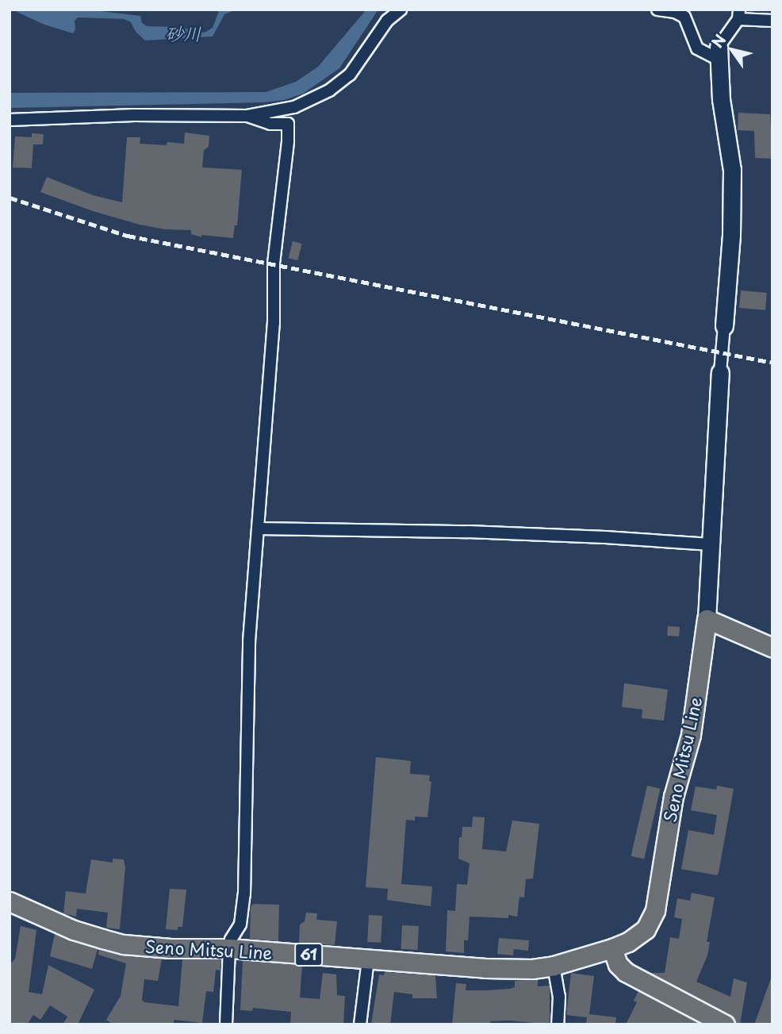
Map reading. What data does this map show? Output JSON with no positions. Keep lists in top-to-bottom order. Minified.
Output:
{"streets":{"main road":["Seno Mitsu Line","61"]},"water":["砂川"],"north":"top left"}
